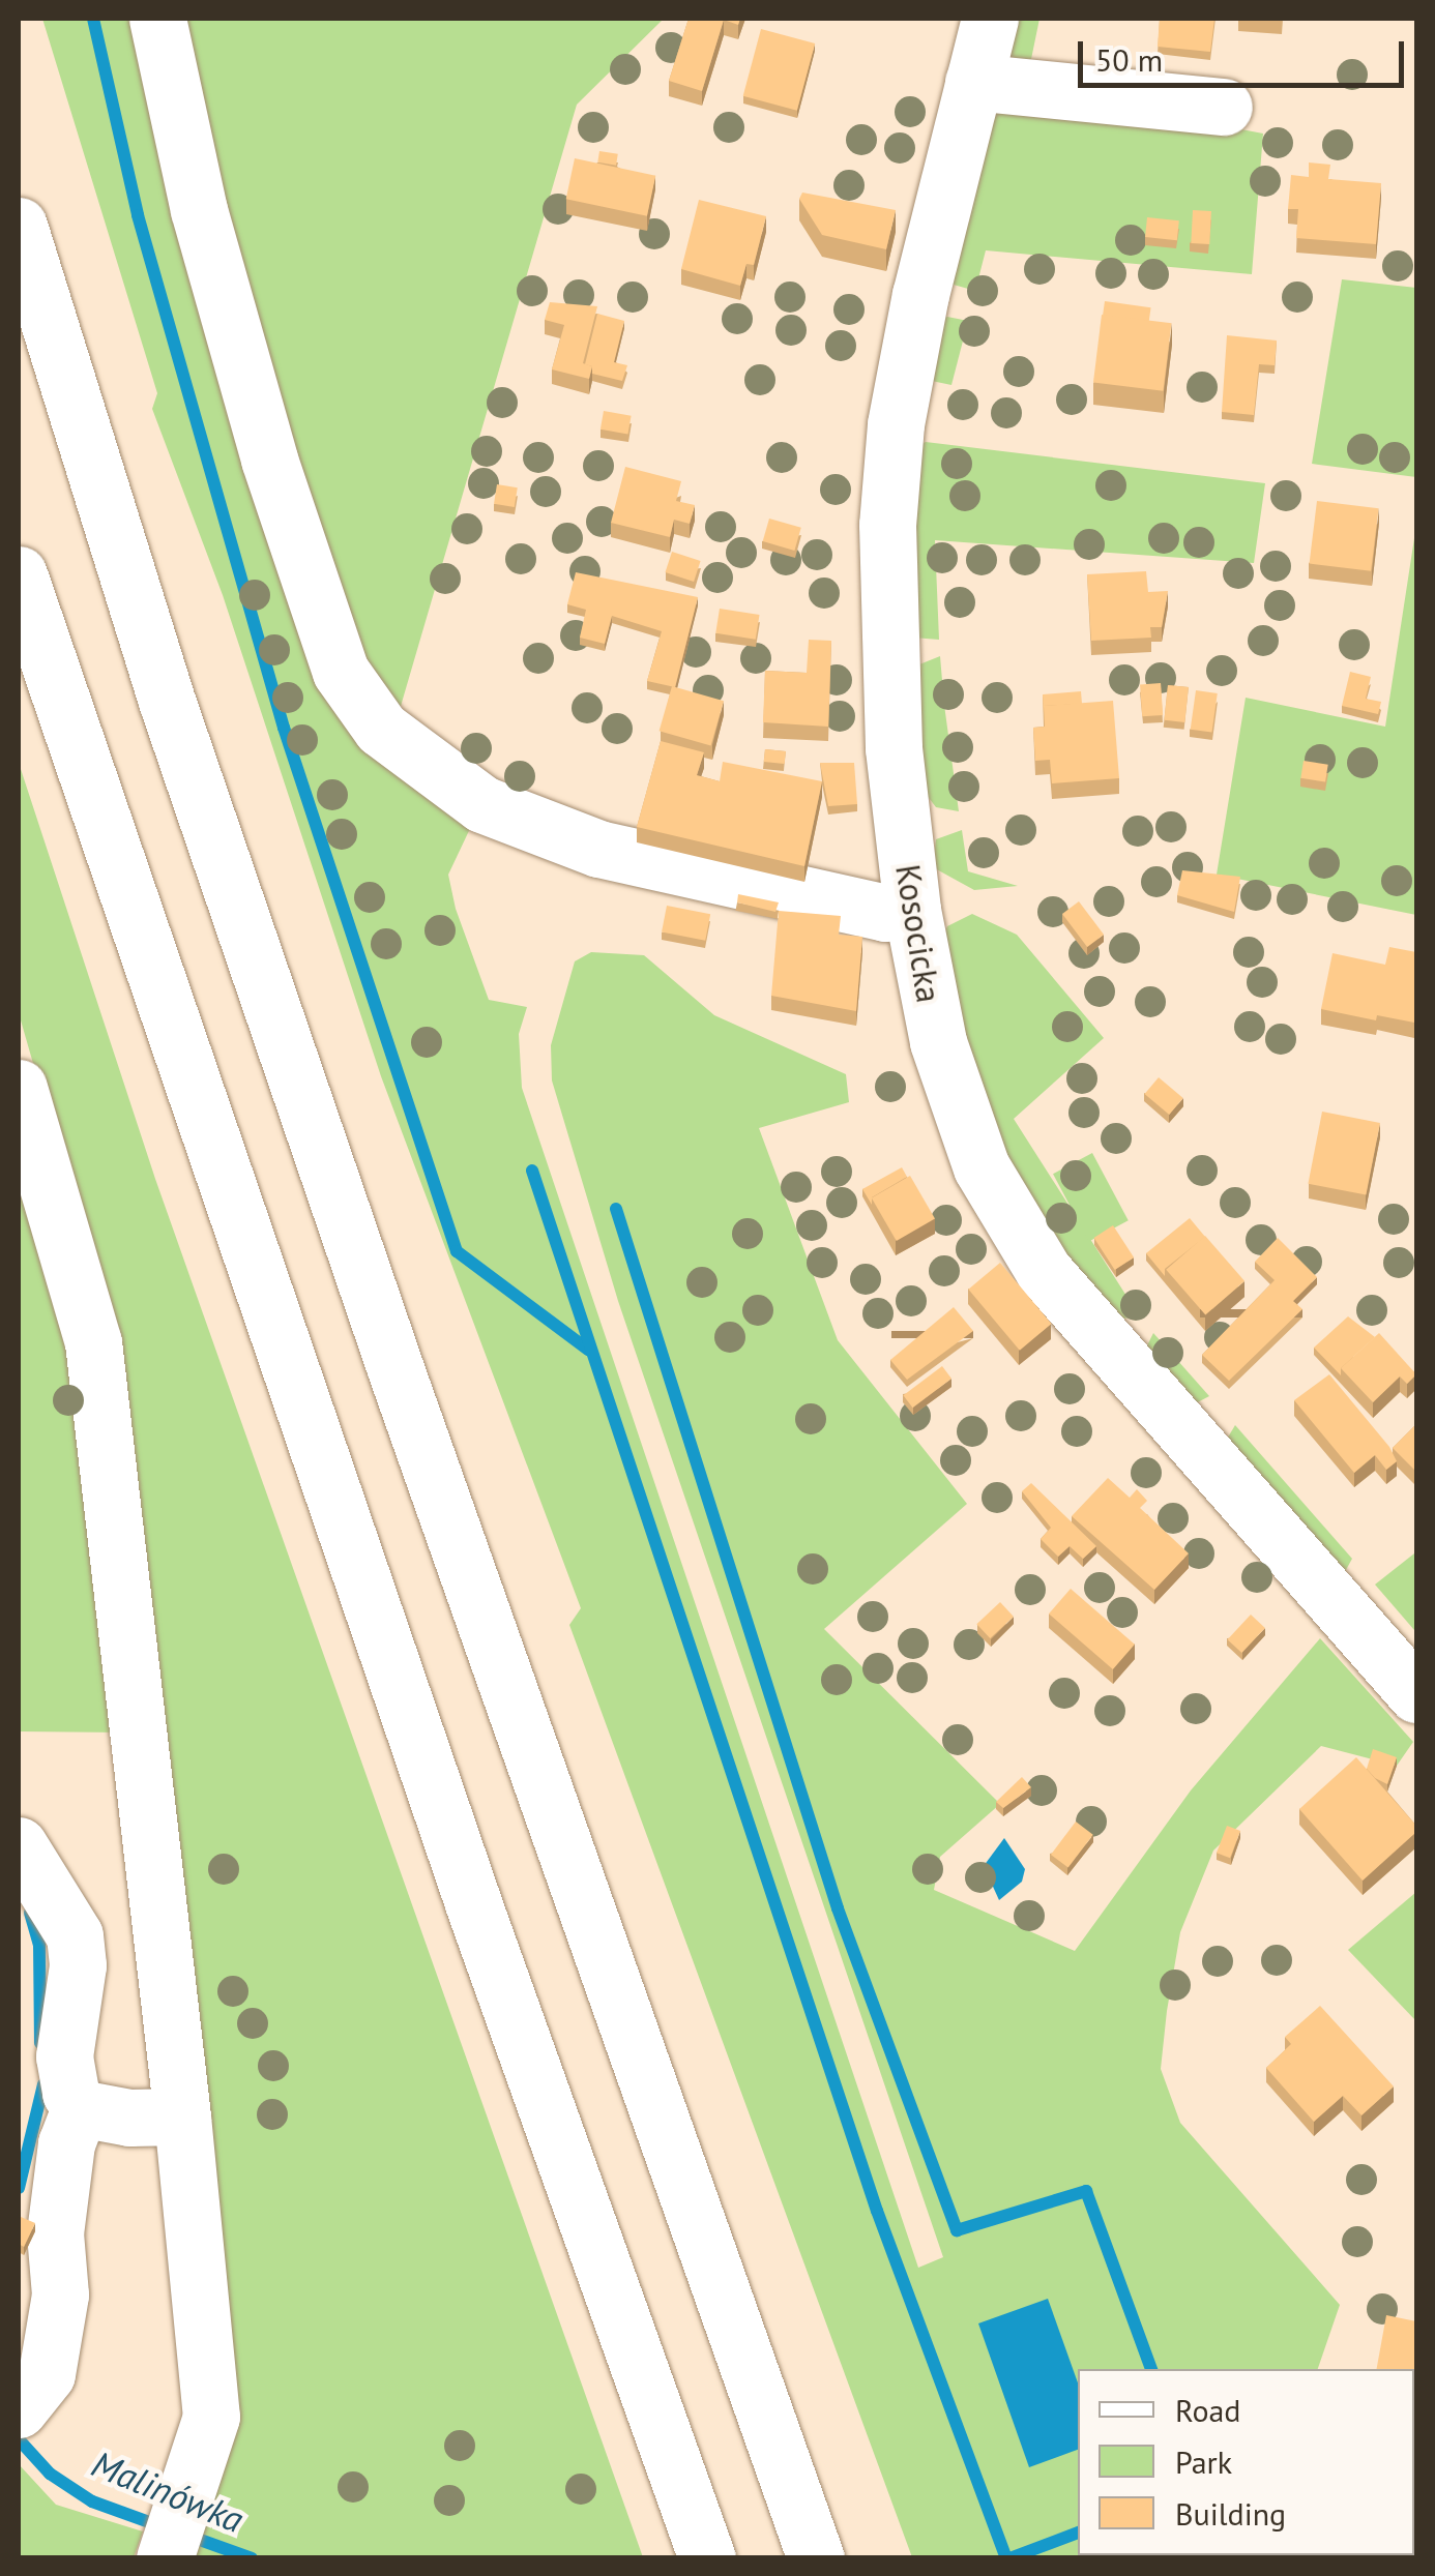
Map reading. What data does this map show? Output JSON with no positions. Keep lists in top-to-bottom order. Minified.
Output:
{"streets":{"main road":["Kosocicka"]},"water":["Malinówka"],"legend":["Road","Park","Building"],"scale_bar":"50 m"}
